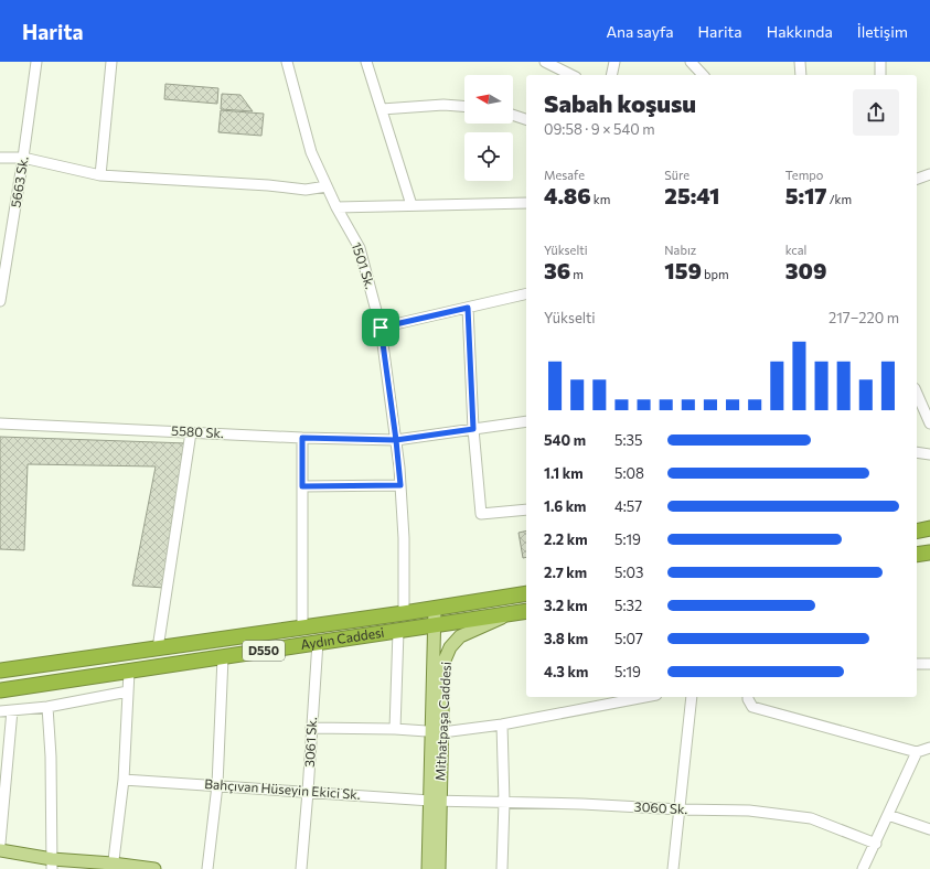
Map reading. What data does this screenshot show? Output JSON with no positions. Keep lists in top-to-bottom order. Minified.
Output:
{"streets":{"highway":["Aydın Caddesi","D550"],"main road":["Mithatpaşa Caddesi"],"street":["5663 Sk.","1501 Sk.","5580 Sk.","3061 Sk.","Bahçıvan Hüseyin Ekici Sk.","3060 Sk."]},"crossings":[["1501 Sk.","5580 Sk."],["1501 Sk.","Aydın Caddesi"],["Aydın Caddesi","Mithatpaşa Caddesi"],["Aydın Caddesi","3061 Sk."],["Mithatpaşa Caddesi","Bahçıvan Hüseyin Ekici Sk."],["Mithatpaşa Caddesi","3060 Sk."],["3061 Sk.","Bahçıvan Hüseyin Ekici Sk."],["Bahçıvan Hüseyin Ekici Sk.","3060 Sk."]],"north":"left","page":{"header":"Harita","nav":["Ana sayfa","Harita","Hakkında","İletişim"],"heading":["Sabah koşusu","09:58 · 9 × 540 m"],"stats":[["Mesafe","4.86 km"],["Süre","25:41"],["Tempo","5:17 /km"],["Yükselti","36 m"],["Nabız","159 bpm"],["kcal","309"]],"chart":["Yükselti","217–220 m"],"list":[{"name":"540 m","note":"5:35"},{"name":"1.1 km","note":"5:08"},{"name":"1.6 km","note":"4:57"},{"name":"2.2 km","note":"5:19"},{"name":"2.7 km","note":"5:03"},{"name":"3.2 km","note":"5:32"},{"name":"3.8 km","note":"5:07"},{"name":"4.3 km","note":"5:19"}]}}
